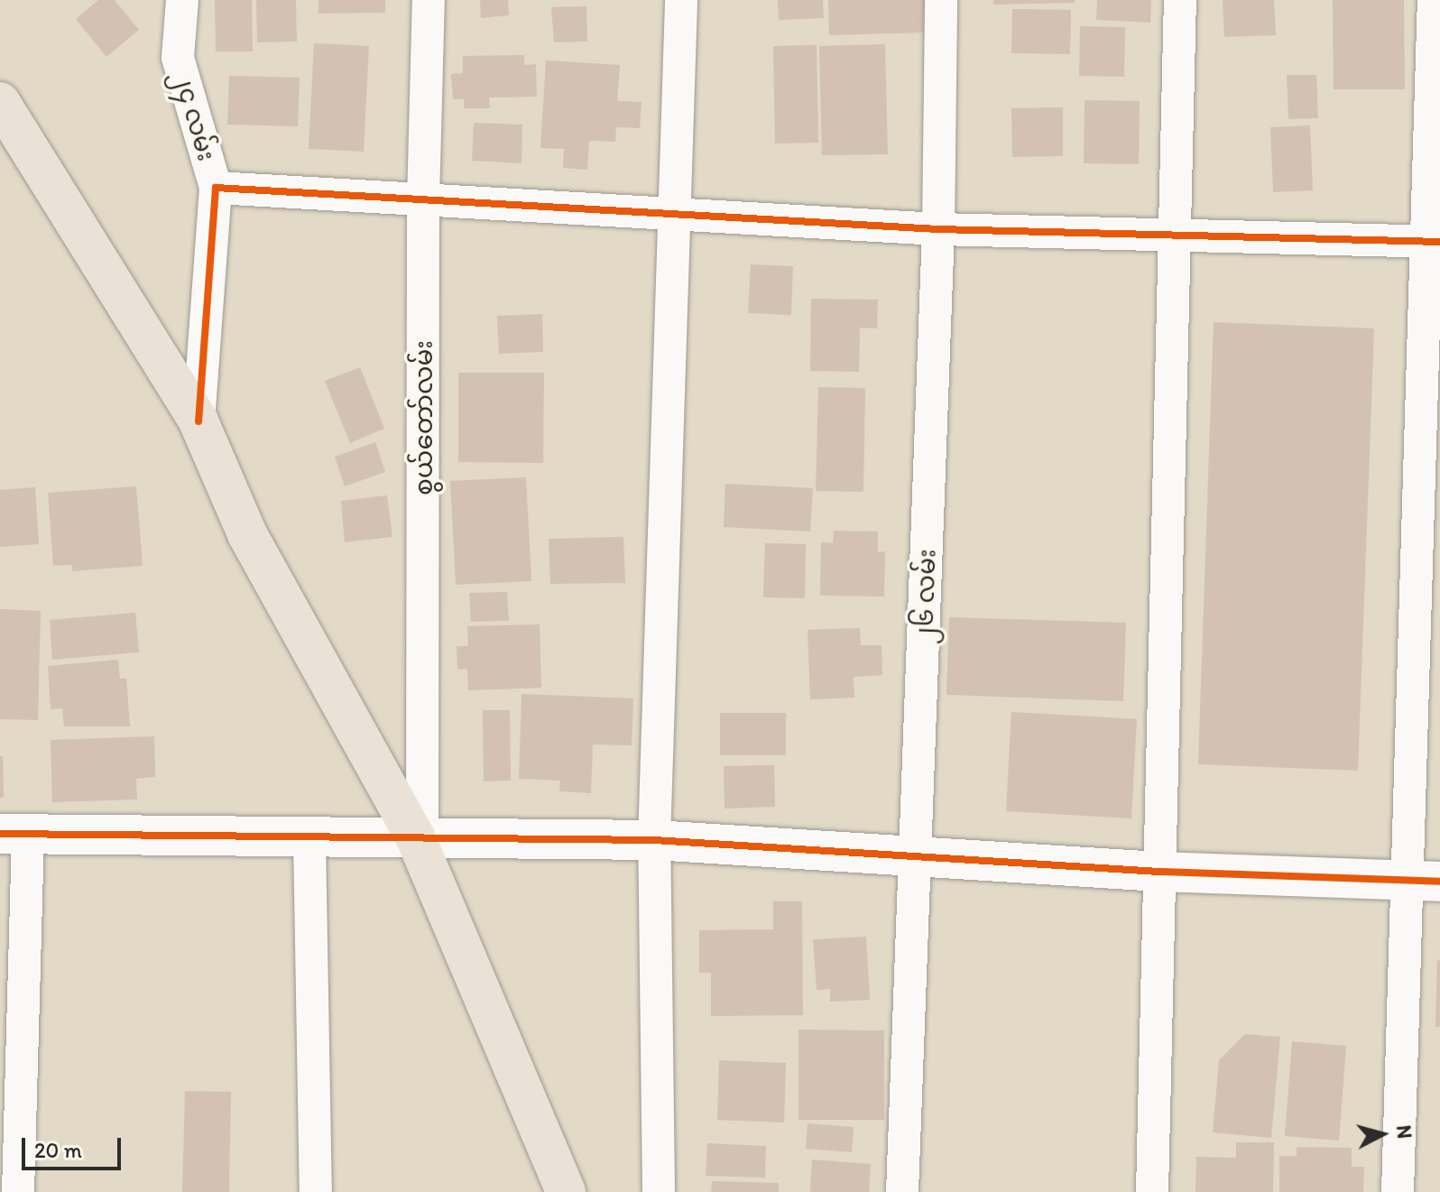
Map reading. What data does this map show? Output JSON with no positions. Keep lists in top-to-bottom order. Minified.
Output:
{"streets":{"street":["၂၄ လမ်း","စွယ်တော်လမ်း","၂၆ လမ်း"]},"scale_bar":"20 m","north":"right"}
